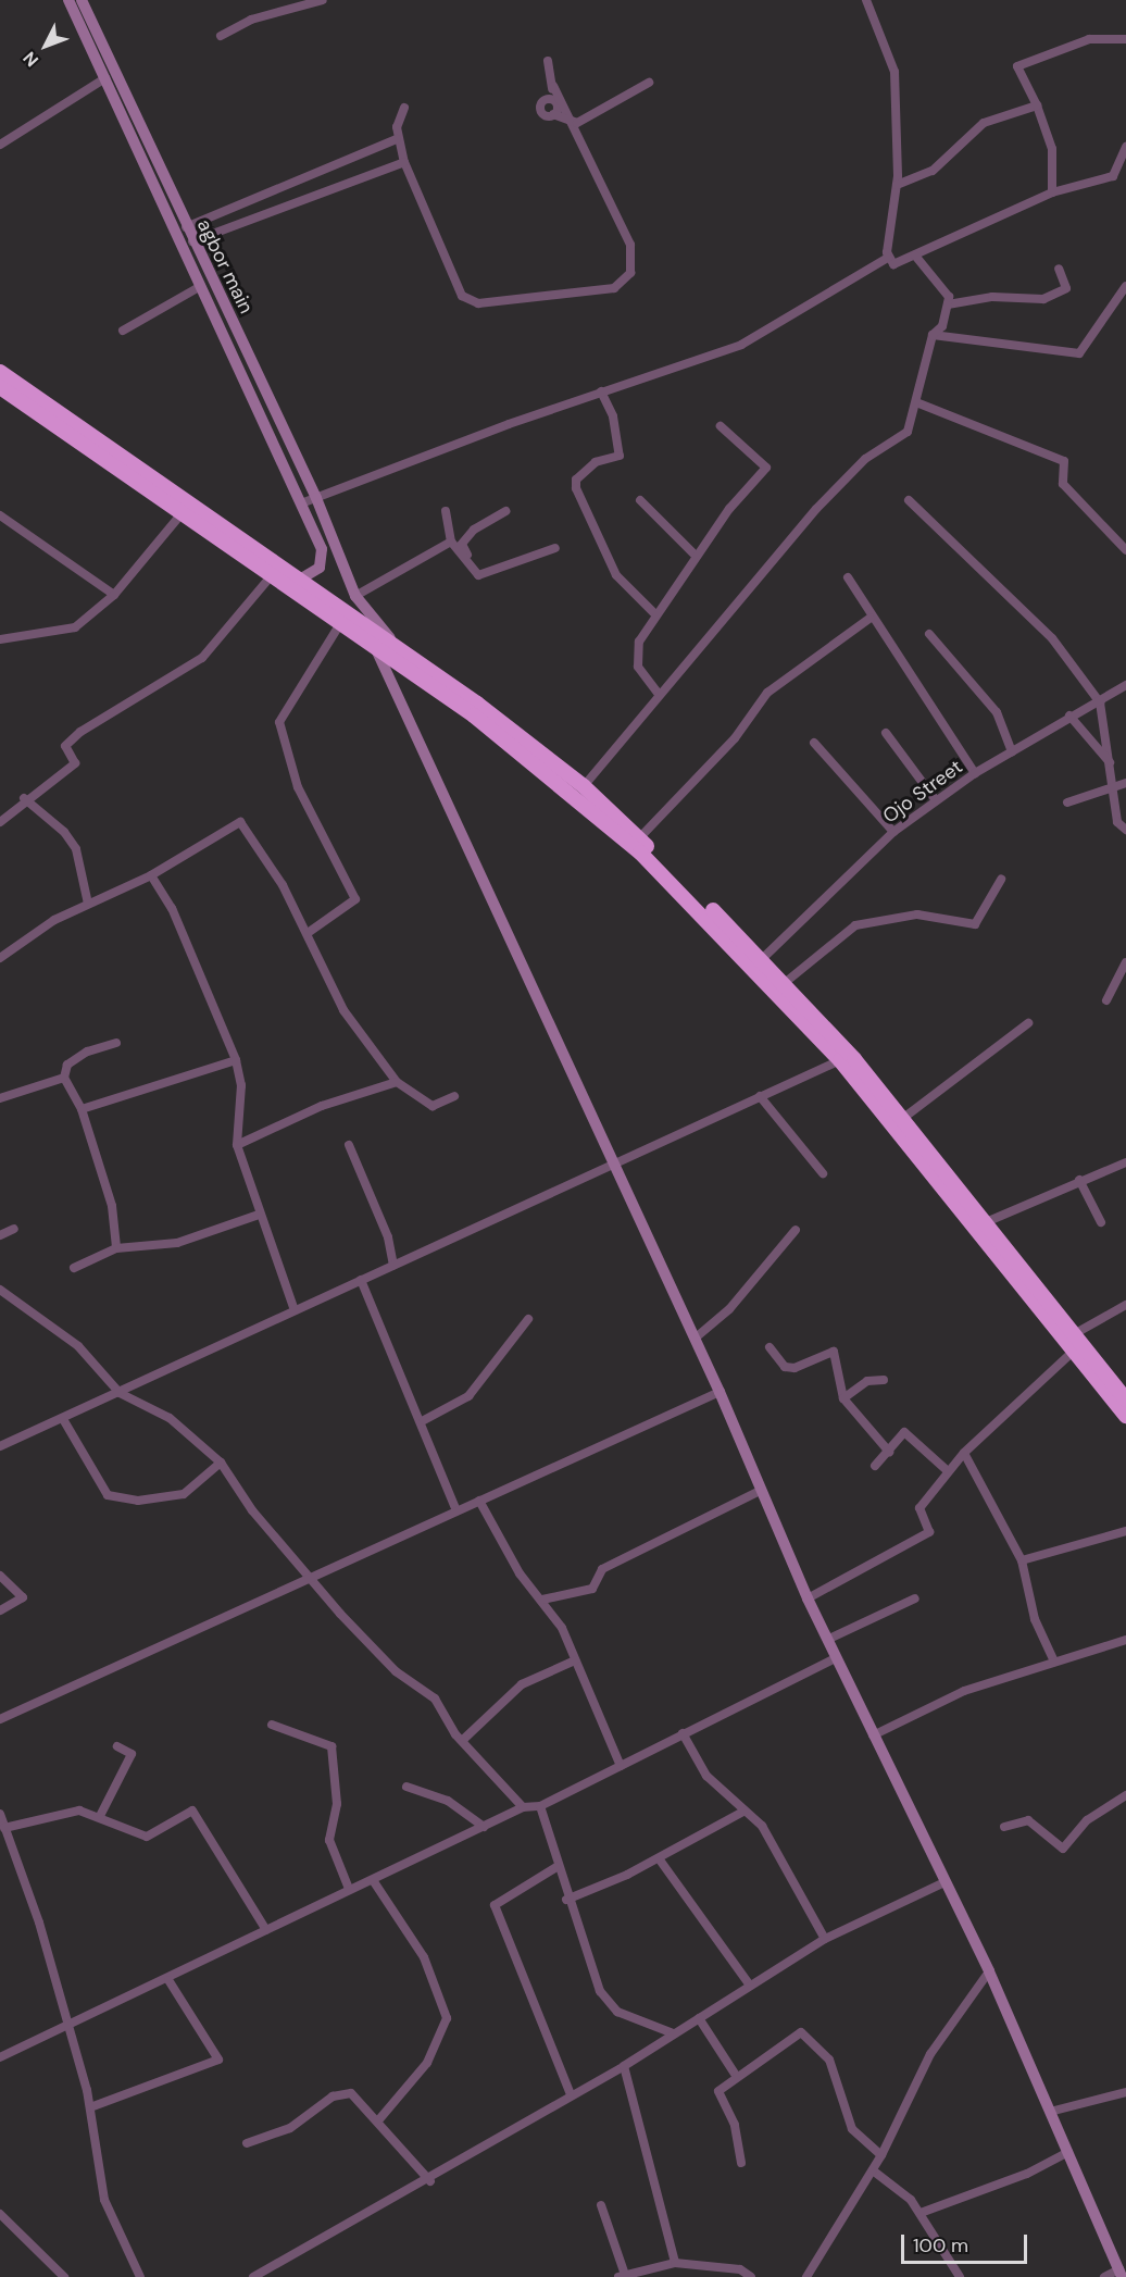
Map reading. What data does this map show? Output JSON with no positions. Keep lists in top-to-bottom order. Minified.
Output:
{"streets":{"street":["agbor main","Ojo Street"]},"scale_bar":"100 m","north":"bottom left"}
